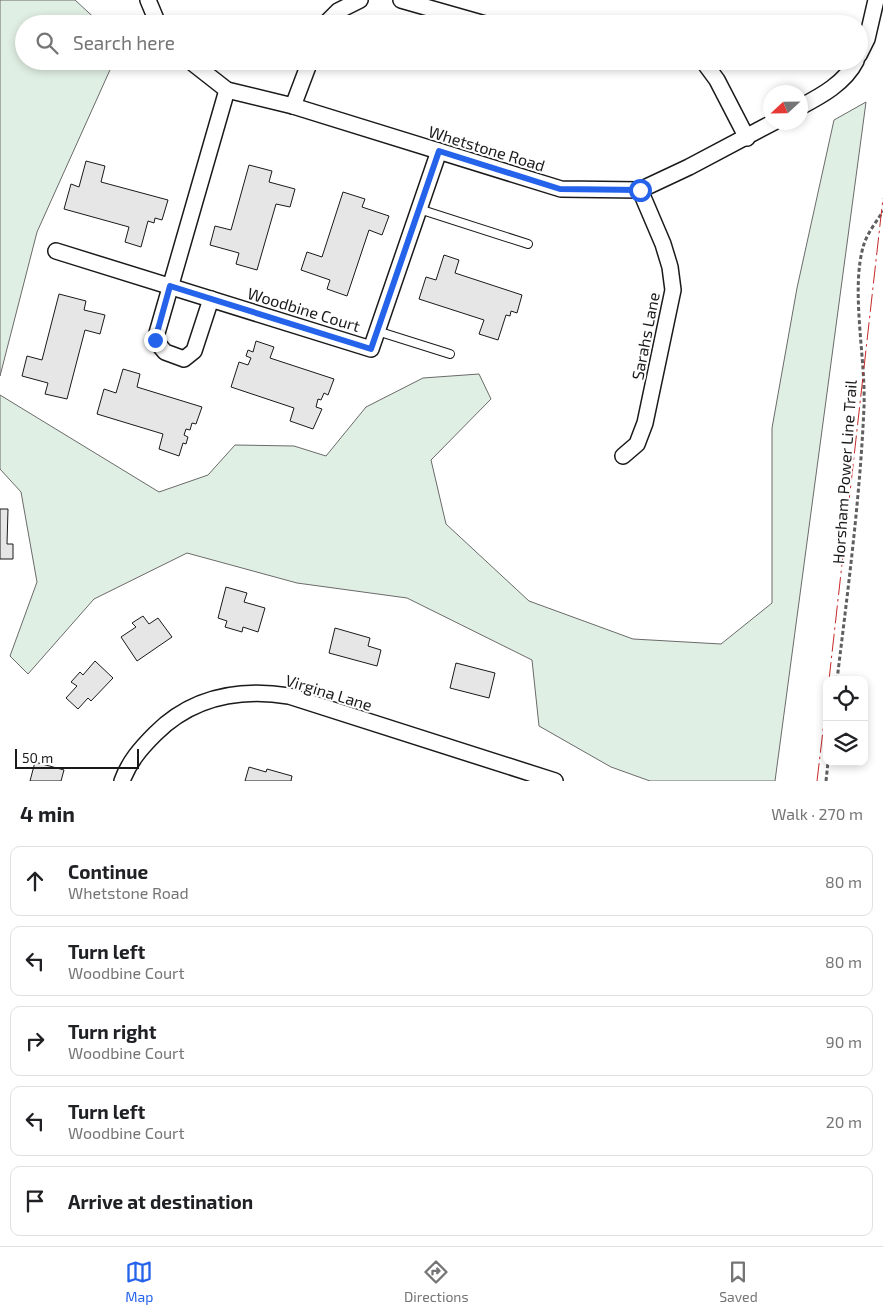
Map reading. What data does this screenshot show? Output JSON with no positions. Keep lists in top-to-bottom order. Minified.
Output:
{"streets":{"street":["Whetstone Road","Woodbine Court","Sarahs Lane","Virgina Lane"],"path":["Horsham Power Line Trail"]},"crossings":[["Whetstone Road","Woodbine Court"],["Whetstone Road","Sarahs Lane"]],"scale_bar":"50 m","north":"left","page":{"search":"Search here","scale":"50 m","heading":["4 min","Walk · 270 m"],"list":[["Continue","Whetstone Road","80 m"],["Turn left","Woodbine Court","80 m"],["Turn right","Woodbine Court","90 m"],["Turn left","Woodbine Court","20 m"],"Arrive at destination"],"nav":["Map","Directions","Saved"]}}
